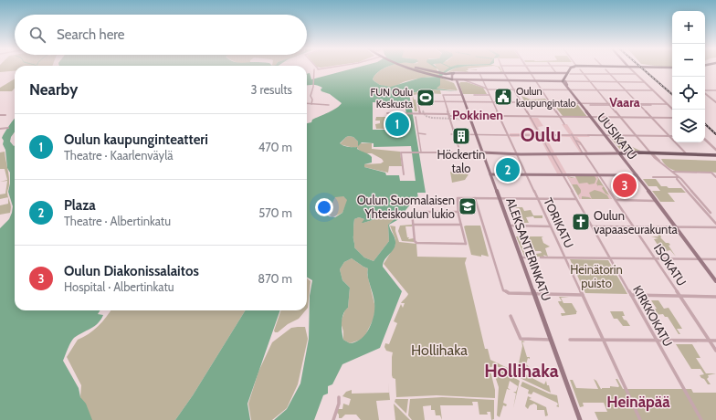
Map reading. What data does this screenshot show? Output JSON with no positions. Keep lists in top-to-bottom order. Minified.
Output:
{"streets":{"main road":["UUSIKATU","ALEKSANTERINKATU"],"street":["TORIKATU","ISOKATU","KIRKKOKATU"]},"districts":["Vaara","Pokkinen","Oulu","Hollihaka","Heinäpää"],"parks":["Heinätorin puisto","Hollihaka"],"places":{"public building":["Oulun kaupungintalo"],"sports":["FUN Oulu Keskusta"],"building":["Höckertin talo"],"school or university":["Oulun Suomalaisen Yhteiskoulun lukio"],"church":["Oulun vapaaseurakunta"]},"page":{"map_buttons":["+","−"],"search":"Search here","heading":["Nearby","3 results"],"pins":["1","2","3"],"list":[{"mark":"1","name":"Oulun kaupunginteatteri","note":"Theatre · Kaarlenväylä","value":"470 m"},{"mark":"2","name":"Plaza","note":"Theatre · Albertinkatu","value":"570 m"},{"mark":"3","name":"Oulun Diakonissalaitos","note":"Hospital · Albertinkatu","value":"870 m"}]}}
